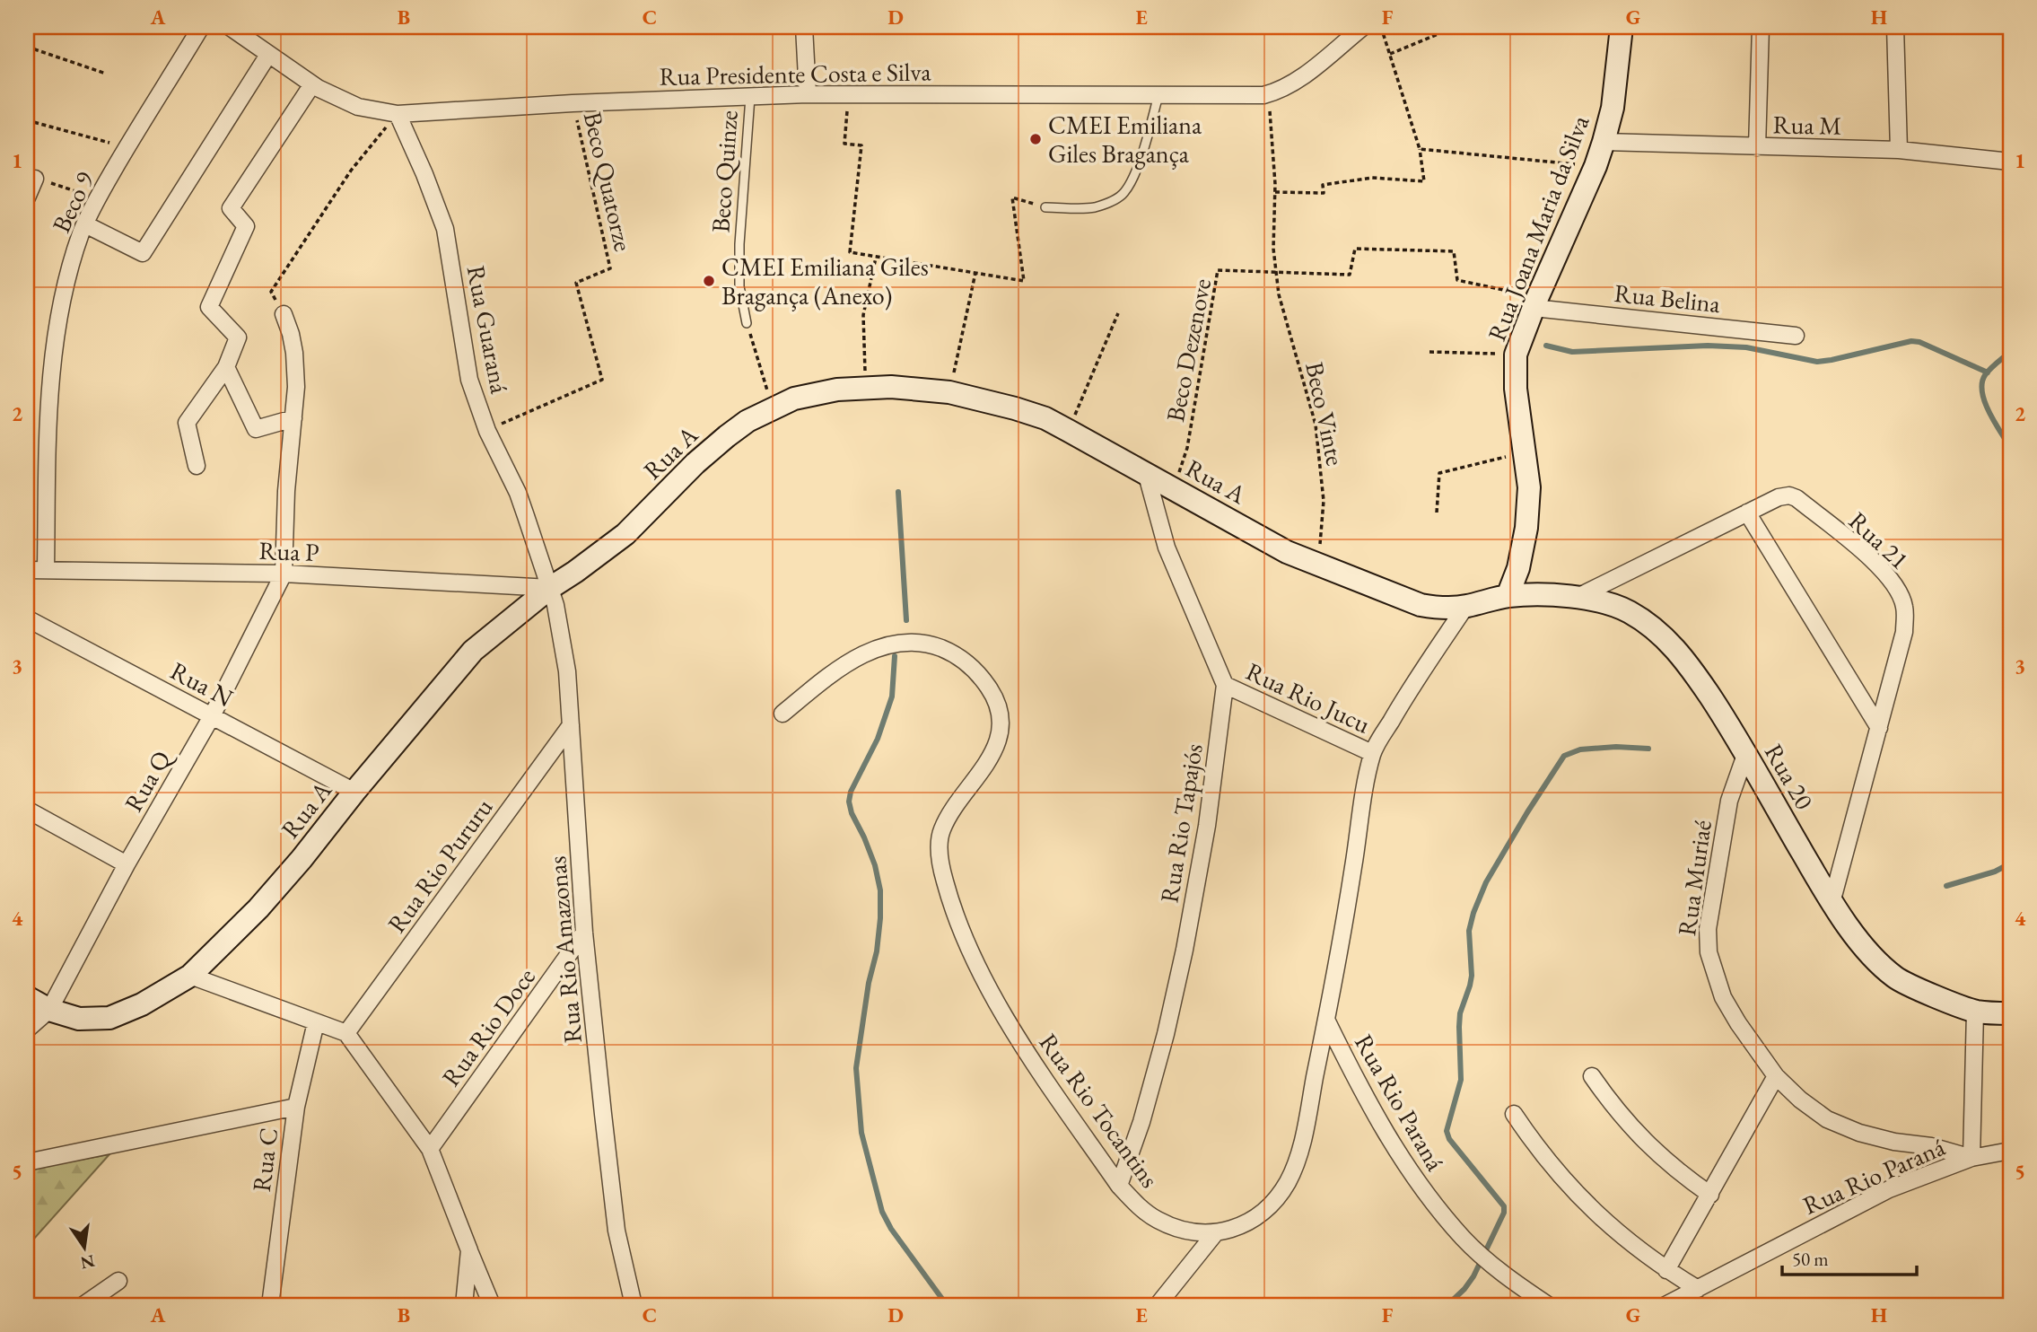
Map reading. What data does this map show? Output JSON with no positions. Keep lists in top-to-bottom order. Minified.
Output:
{"streets":{"street":["Rua Presidente Costa e Silva","Rua M","Beco 9","Rua Joana Maria da Silva","Rua Belina","Rua Guaraná","Rua A","Rua 21","Rua P","Rua N","Rua Rio Jucu","Rua 20","Rua Q","Rua Rio Tapajós","Rua Rio Pururu","Rua Muriaé","Rua Rio Amazonas","Rua Rio Doce","Rua Rio Paraná","Rua Rio Tocantins","Rua C"],"lane":["Beco Quinze"],"path":["Beco Quatorze","Beco Dezenove","Beco Vinte"]},"crossings":[["Rua Presidente Costa e Silva","Beco Quinze"],["Rua Presidente Costa e Silva","Beco Quatorze"],["Rua Presidente Costa e Silva","Rua Guaraná"],["Rua Presidente Costa e Silva","Beco Vinte"],["Rua M","Rua Joana Maria da Silva"],["Beco Quatorze","Rua Guaraná"],["Beco 9","Rua P"],["Rua Joana Maria da Silva","Rua Belina"],["Rua Joana Maria da Silva","Rua A"],["Rua Joana Maria da Silva","Rua 20"],["Rua Guaraná","Rua A"],["Rua Guaraná","Rua P"],["Rua Guaraná","Rua Rio Amazonas"],["Beco Dezenove","Beco Vinte"],["Beco Dezenove","Rua A"],["Beco Vinte","Rua A"],["Rua A","Rua P"],["Rua A","Rua N"],["Rua A","Rua 20"],["Rua A","Rua Q"],["Rua A","Rua Rio Amazonas"],["Rua A","Rua Rio Tocantins"],["Rua 21","Rua 20"],["Rua P","Rua Q"],["Rua P","Rua Rio Amazonas"],["Rua N","Rua Q"],["Rua Rio Jucu","Rua Rio Tapajós"],["Rua Rio Jucu","Rua Rio Tocantins"],["Rua 20","Rua Muriaé"],["Rua 20","Rua Rio Paraná"],["Rua Rio Tapajós","Rua Rio Tocantins"],["Rua Rio Pururu","Rua Rio Amazonas"],["Rua Muriaé","Rua Rio Paraná"],["Rua Rio Amazonas","Rua Rio Doce"],["Rua Rio Paraná","Rua Rio Tocantins"]],"places":["CMEI Emiliana Giles Bragança","CMEI Emiliana Giles Bragança (Anexo)"],"scale_bar":"50 m","north":"bottom","grid":{"columns":["A","B","C","D","E","F","G","H"],"rows":["1","2","3","4","5"]}}
